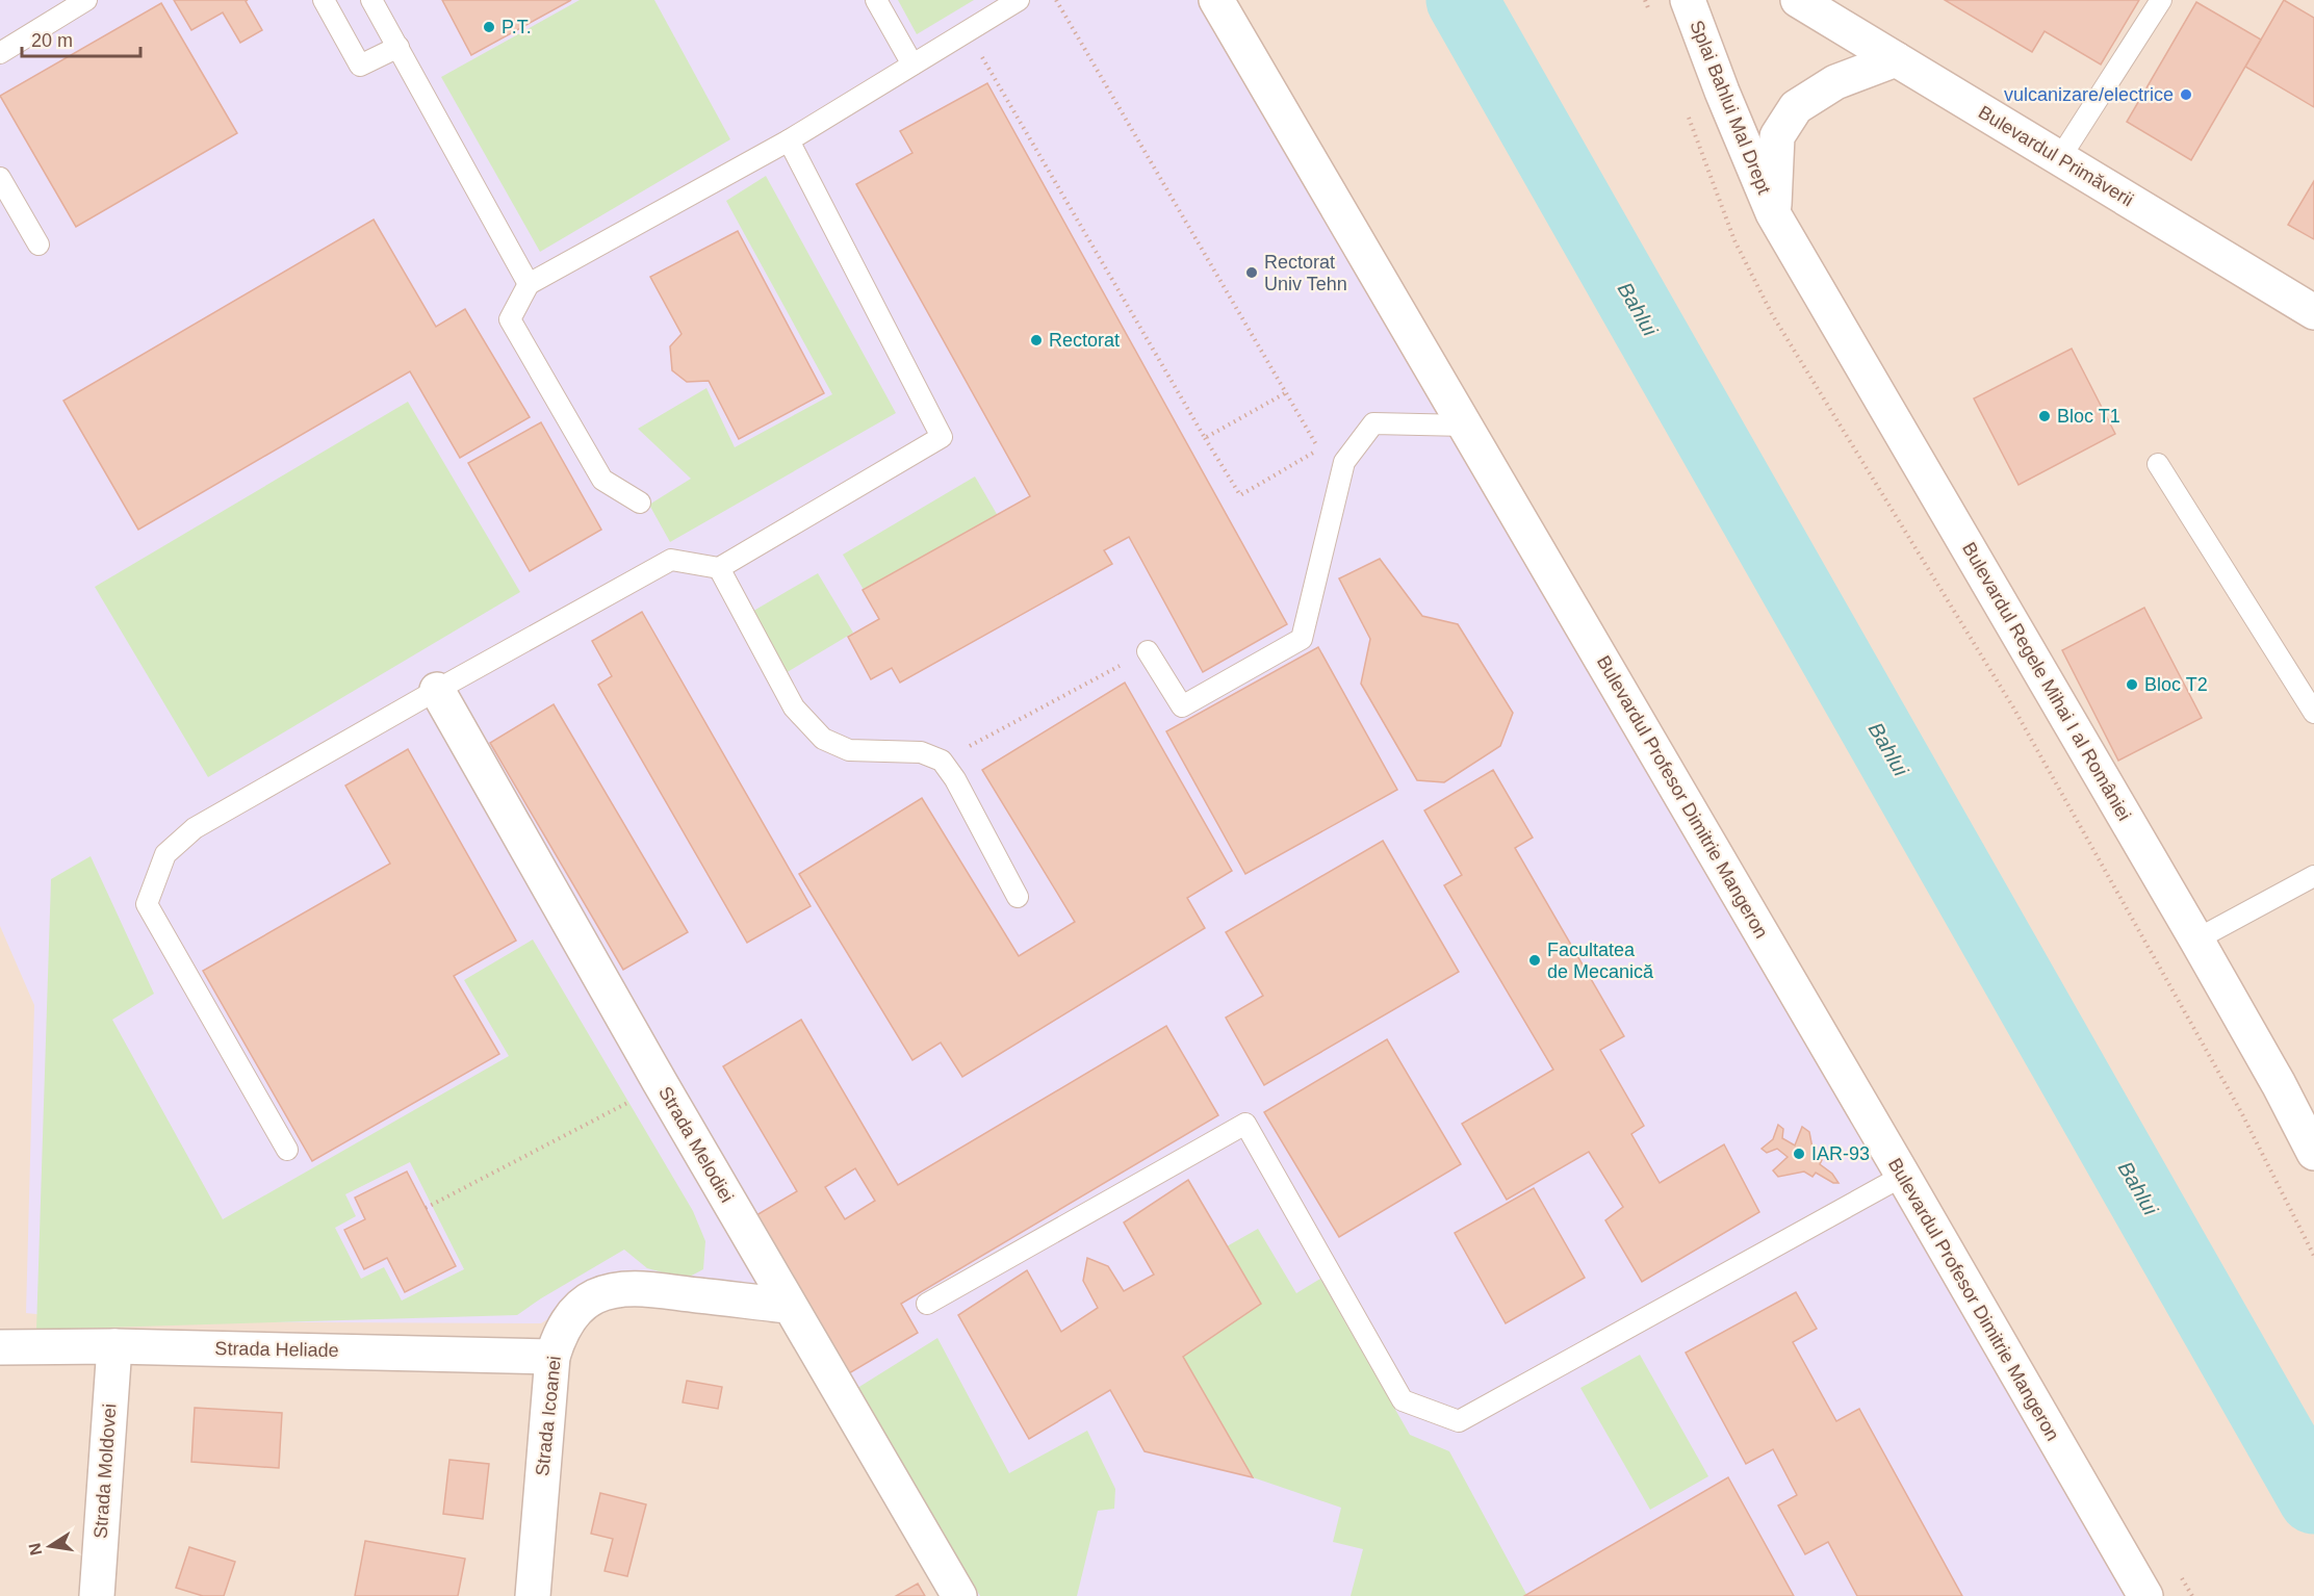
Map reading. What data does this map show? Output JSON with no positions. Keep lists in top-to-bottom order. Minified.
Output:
{"streets":{"main road":["Splai Bahlui Mal Drept","Bulevardul Primăverii","Bulevardul Regele Mihai I al României","Bulevardul Profesor Dimitrie Mangeron","Strada Melodiei","Strada Heliade","Strada Icoanei","Strada Moldovei"]},"crossings":[["Splai Bahlui Mal Drept","Bulevardul Regele Mihai I al României"],["Strada Melodiei","Strada Icoanei"],["Strada Heliade","Strada Icoanei"],["Strada Heliade","Strada Moldovei"]],"water":["Bahlui"],"places":["P.T.","vulcanizare/electrice","Rectorat Univ Tehn","Rectorat","Bloc T1","Bloc T2","Facultatea de Mecanică","IAR-93"],"scale_bar":"20 m","north":"left"}
